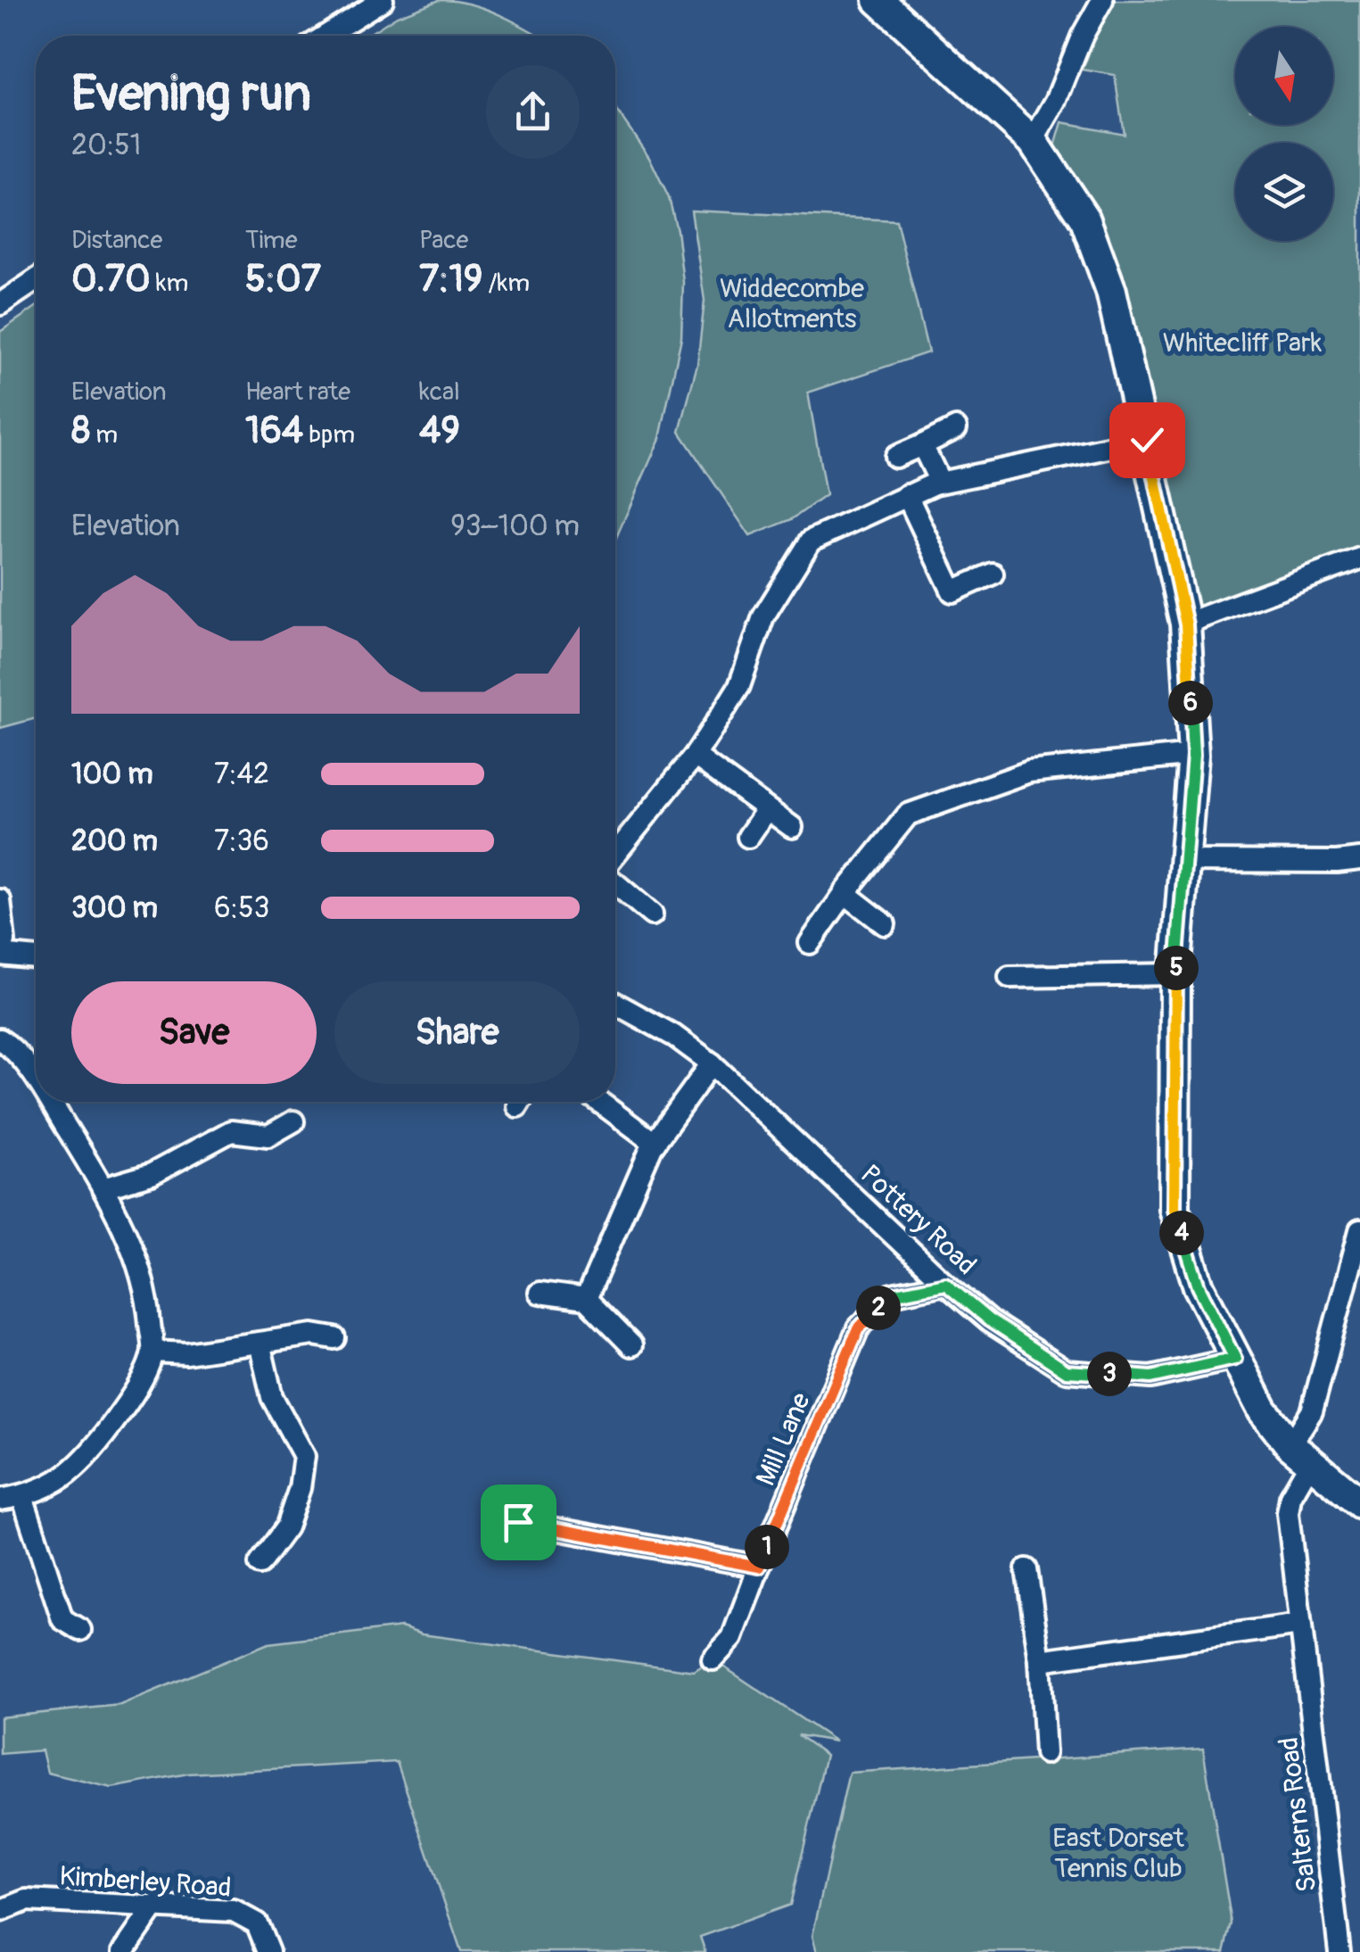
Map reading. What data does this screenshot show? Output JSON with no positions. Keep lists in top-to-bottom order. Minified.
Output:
{"streets":{"street":["Pottery Road","Mill Lane","Salterns Road","Kimberley Road"]},"crossings":[["Pottery Road","Mill Lane"]],"parks":["Widdecombe Allotments","Whitecliff Park","East Dorset Tennis Club"],"north":"bottom","page":{"heading":["Evening run","20:51"],"stats":[["Distance","0.70 km"],["Time","5:07"],["Pace","7:19 /km"],["Elevation","8 m"],["Heart rate","164 bpm"],["kcal","49"]],"chart":["Elevation","93–100 m"],"pins":["6","5","4","2","3","1"],"list":[{"name":"100 m","note":"7:42"},{"name":"200 m","note":"7:36"},{"name":"300 m","note":"6:53"}],"buttons":["Save","Share"]}}
